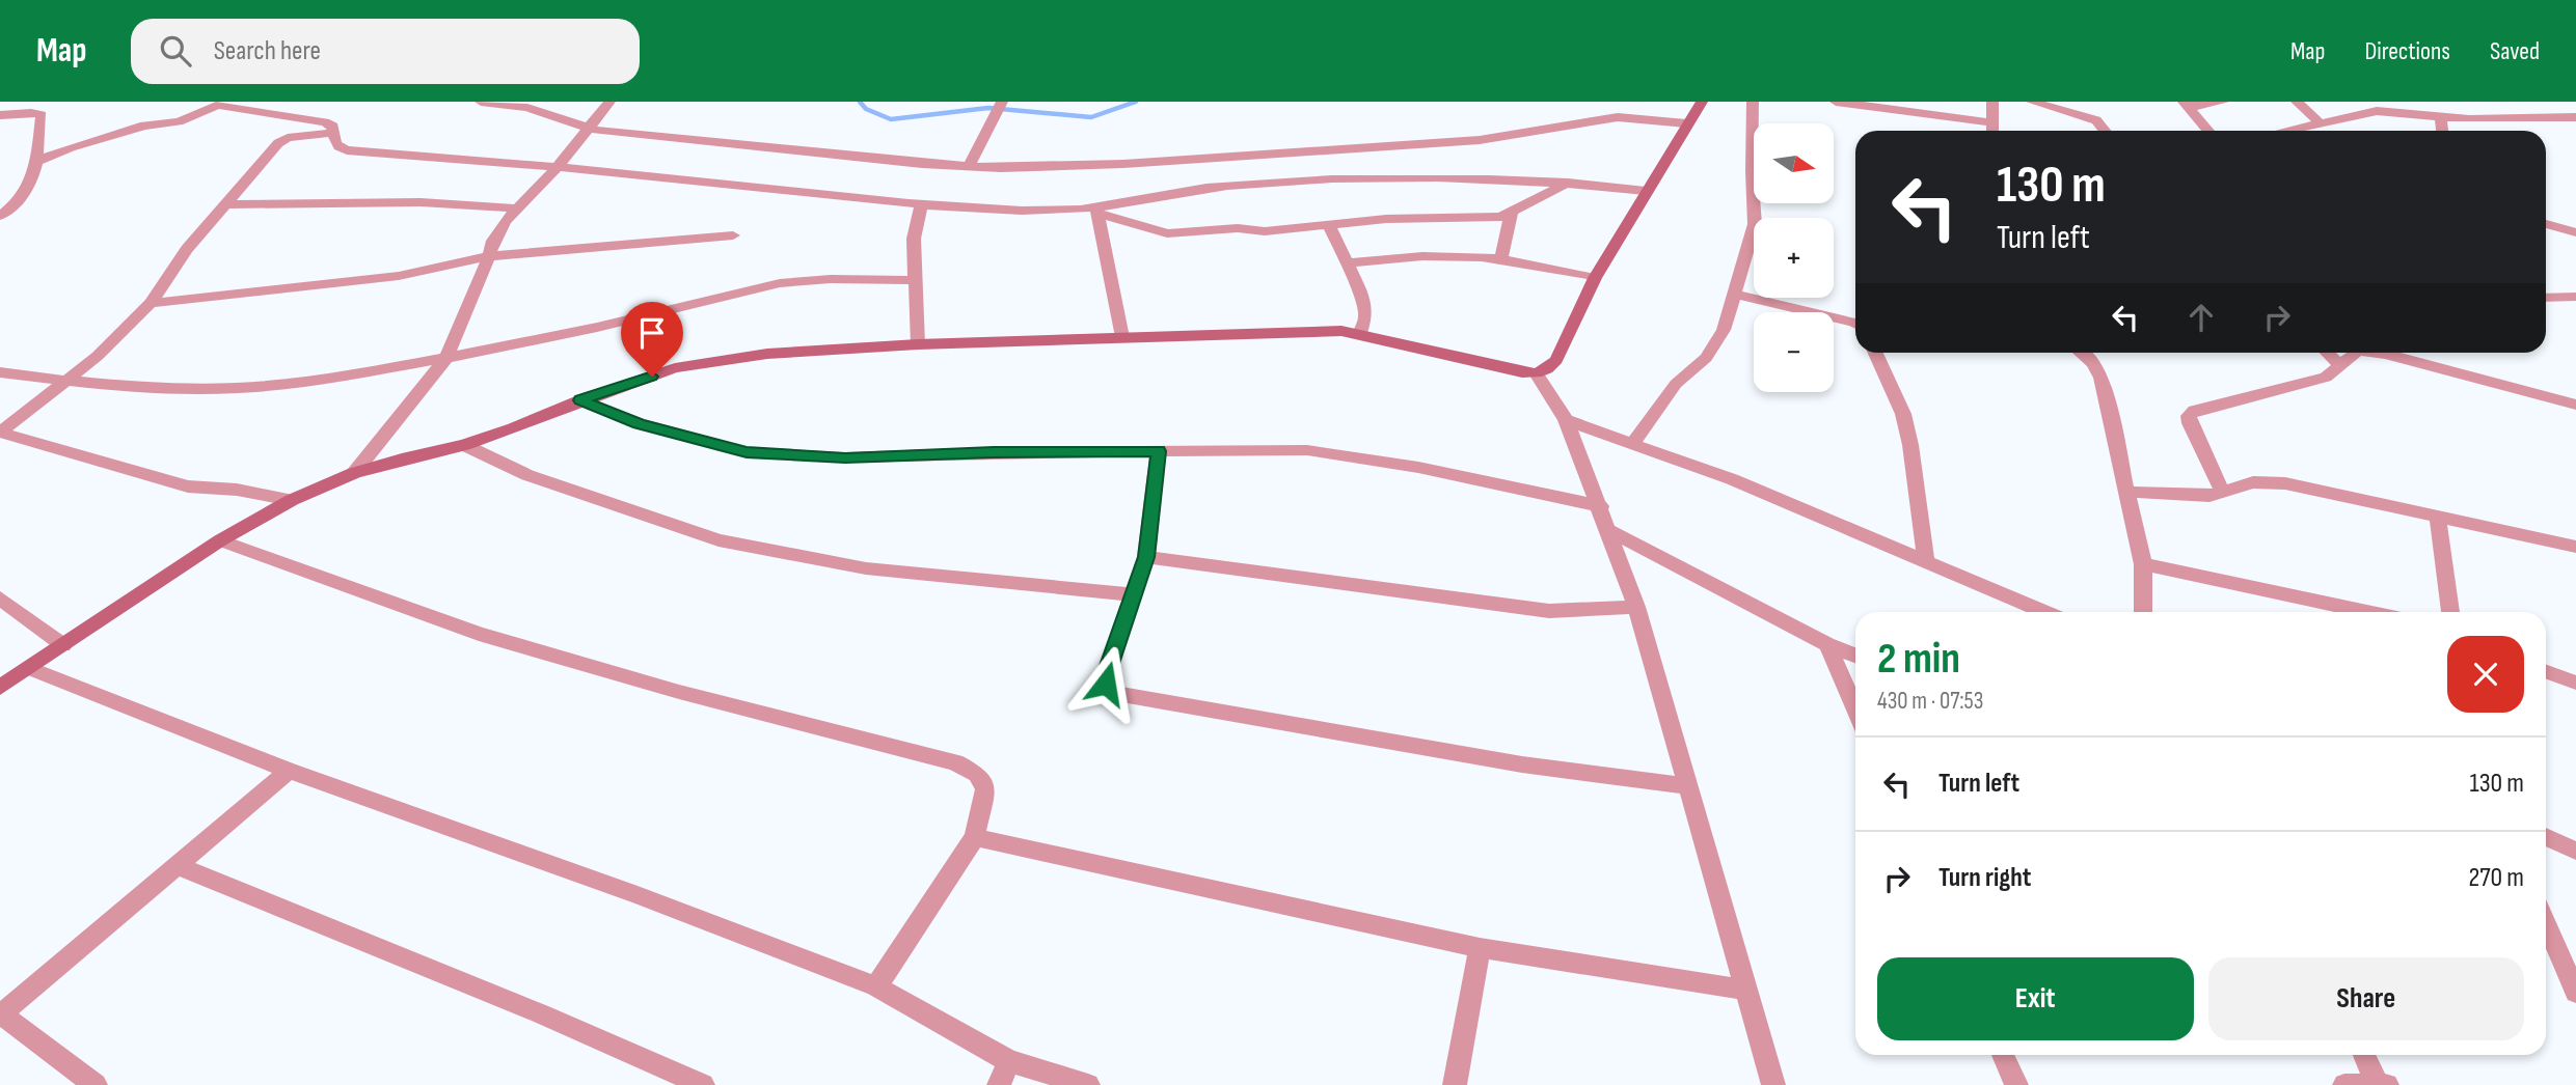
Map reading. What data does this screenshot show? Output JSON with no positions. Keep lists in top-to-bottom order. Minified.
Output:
{"north":"right","page":{"header":"Map","search":"Search here","nav":["Map","Directions","Saved"],"map_buttons":["+","−"],"turn":["130 m","Turn left"],"heading":["2 min","430 m · 07:53"],"list":[{"name":"Turn left","value":"130 m"},{"name":"Turn right","value":"270 m"}],"buttons":["Exit","Share"]}}
